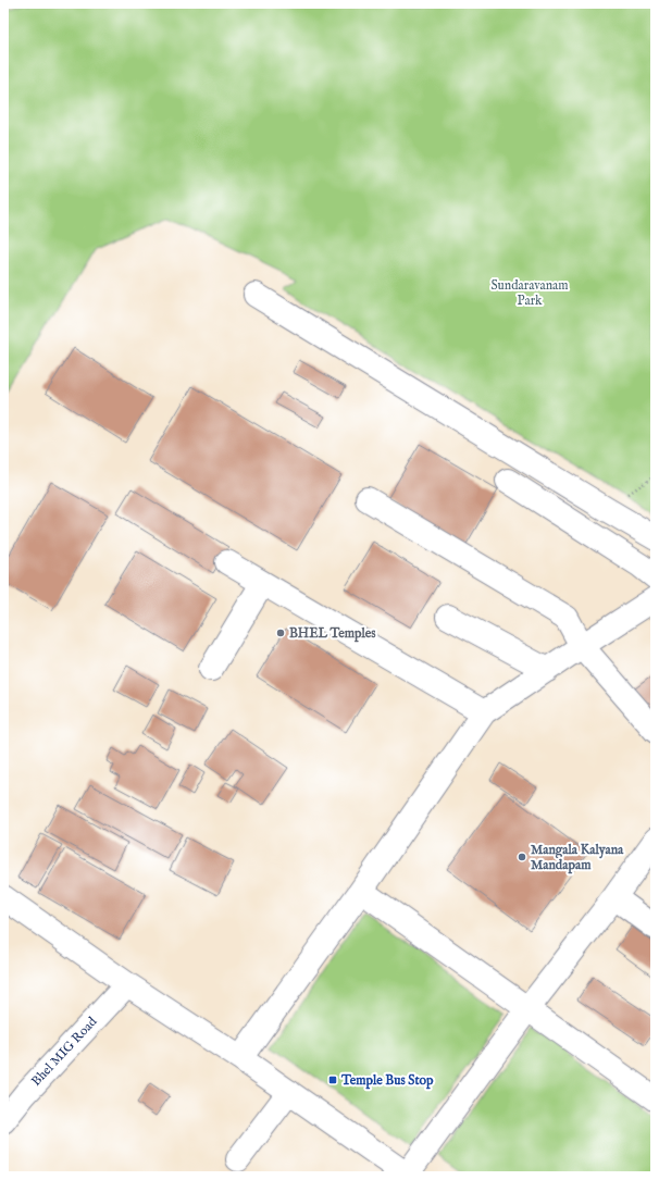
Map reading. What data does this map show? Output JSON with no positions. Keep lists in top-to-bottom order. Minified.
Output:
{"streets":{"street":["Bhel MIG Road"]},"parks":["Sundaravanam Park"],"places":{"other":["BHEL Temples","Mangala Kalyana Mandapam"],"transit":["Temple Bus Stop"]}}
